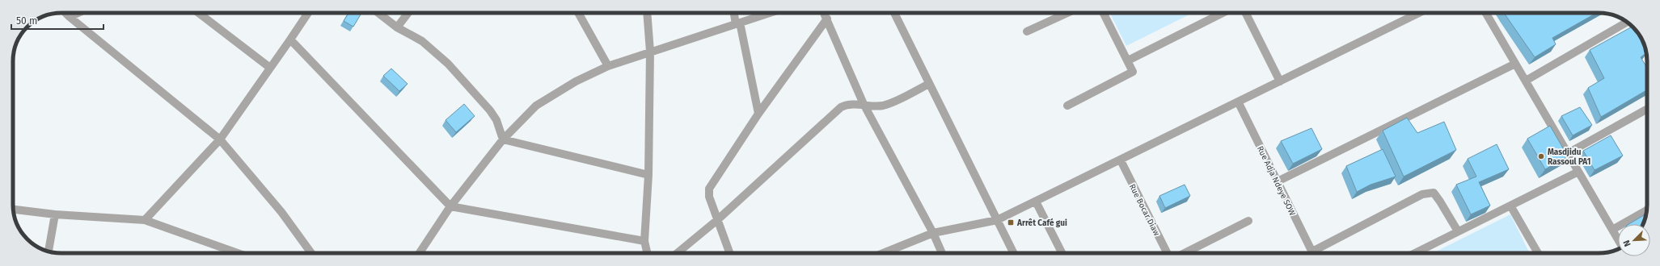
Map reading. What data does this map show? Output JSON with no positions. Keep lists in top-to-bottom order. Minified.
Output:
{"streets":{"street":["Rue Adja Ndeye SOW","Rue Bocar Diaw"]},"places":{"other":["Masdjidu Rassoul PA1"],"transit":["Arrêt Café gui"]},"scale_bar":"50 m","north":"bottom left"}
